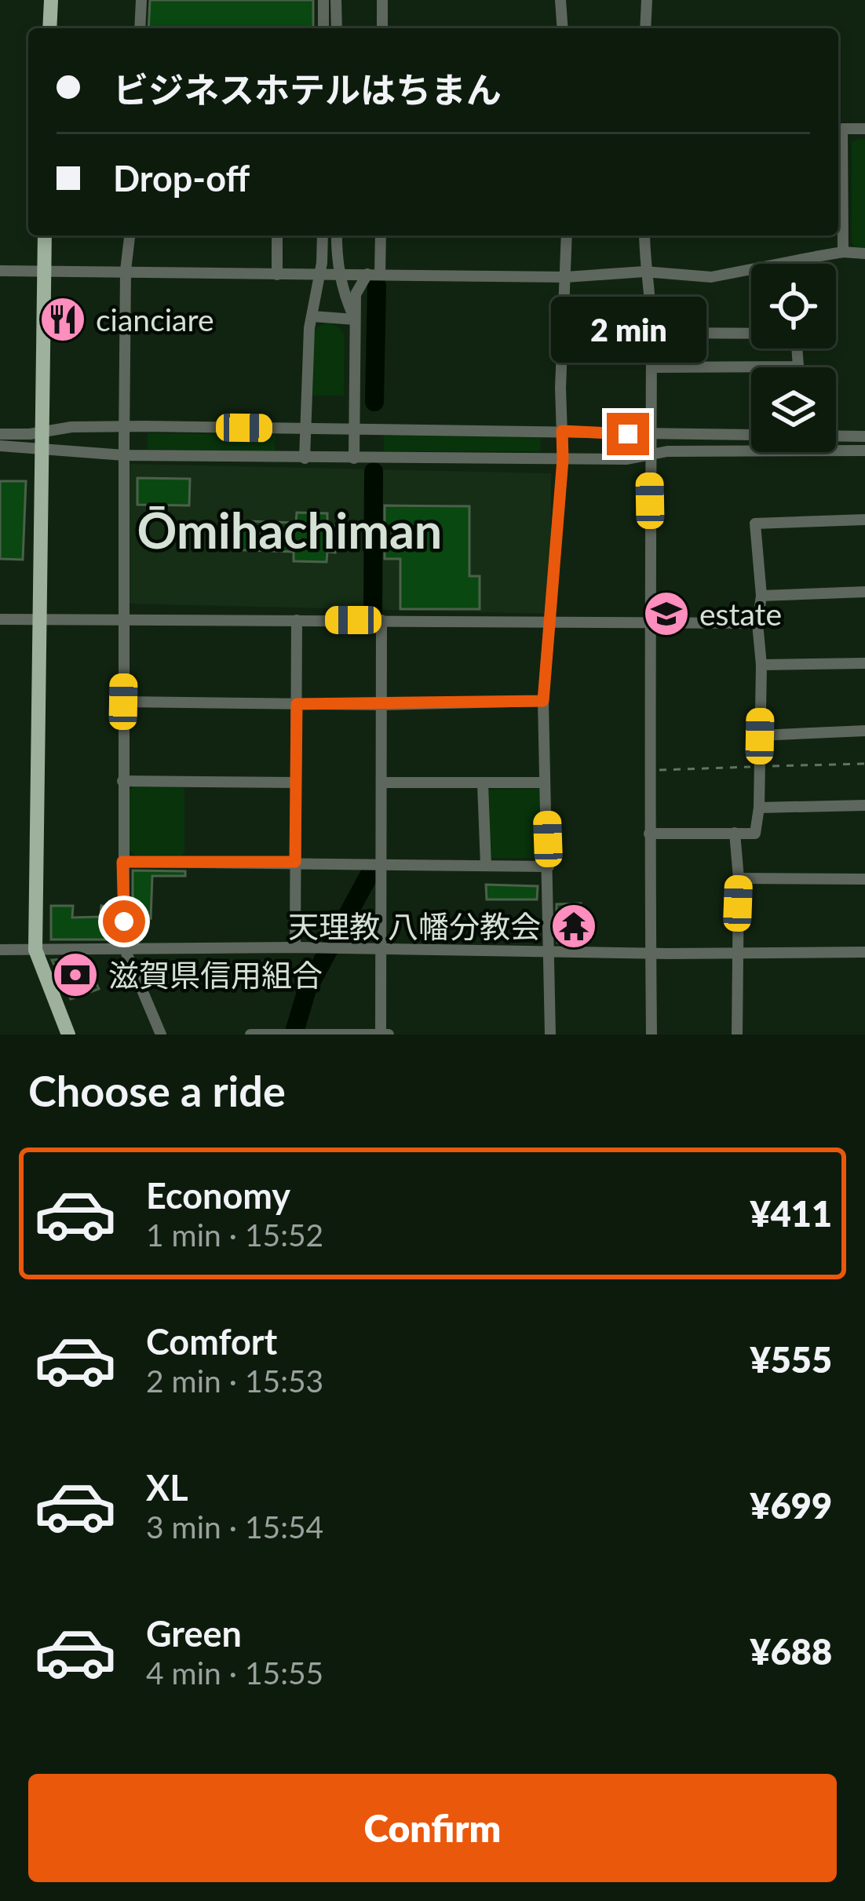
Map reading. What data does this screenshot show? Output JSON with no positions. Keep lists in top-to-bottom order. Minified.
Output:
{"districts":["Ōmihachiman"],"places":{"restaurant":["cianciare"],"school or university":["estate"],"temple":["天理教 八幡分教会"],"bank":["滋賀県信用組合"]},"page":{"banner":["ビジネスホテルはちまん","Drop-off"],"bubble":"2 min","heading":"Choose a ride","list":[{"name":"Economy","note":"1 min · 15:52","value":"¥411"},{"name":"Comfort","note":"2 min · 15:53","value":"¥555"},{"name":"XL","note":"3 min · 15:54","value":"¥699"},{"name":"Green","note":"4 min · 15:55","value":"¥688"}],"buttons":"Confirm"}}
